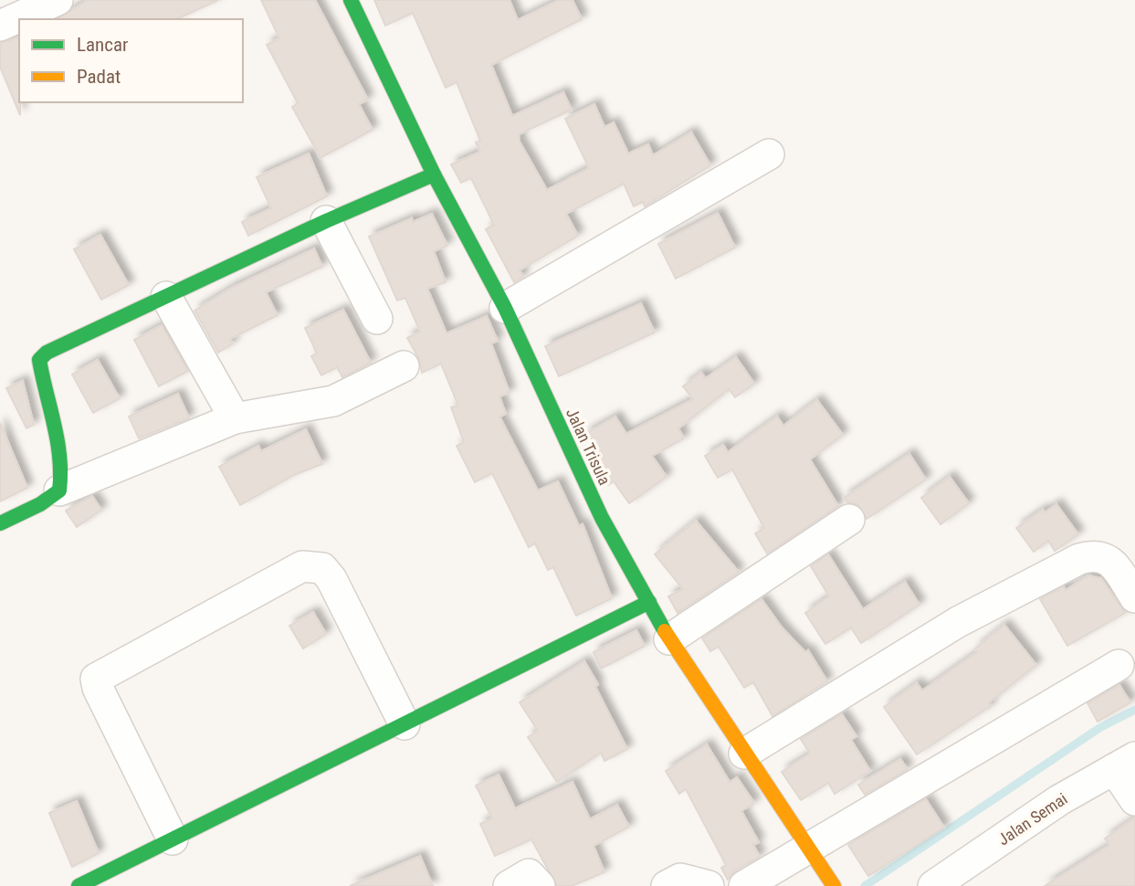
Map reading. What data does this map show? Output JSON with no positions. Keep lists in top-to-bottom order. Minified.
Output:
{"streets":{"street":["Jalan Trisula","Jalan Semai"]},"legend":["Lancar","Padat"]}
